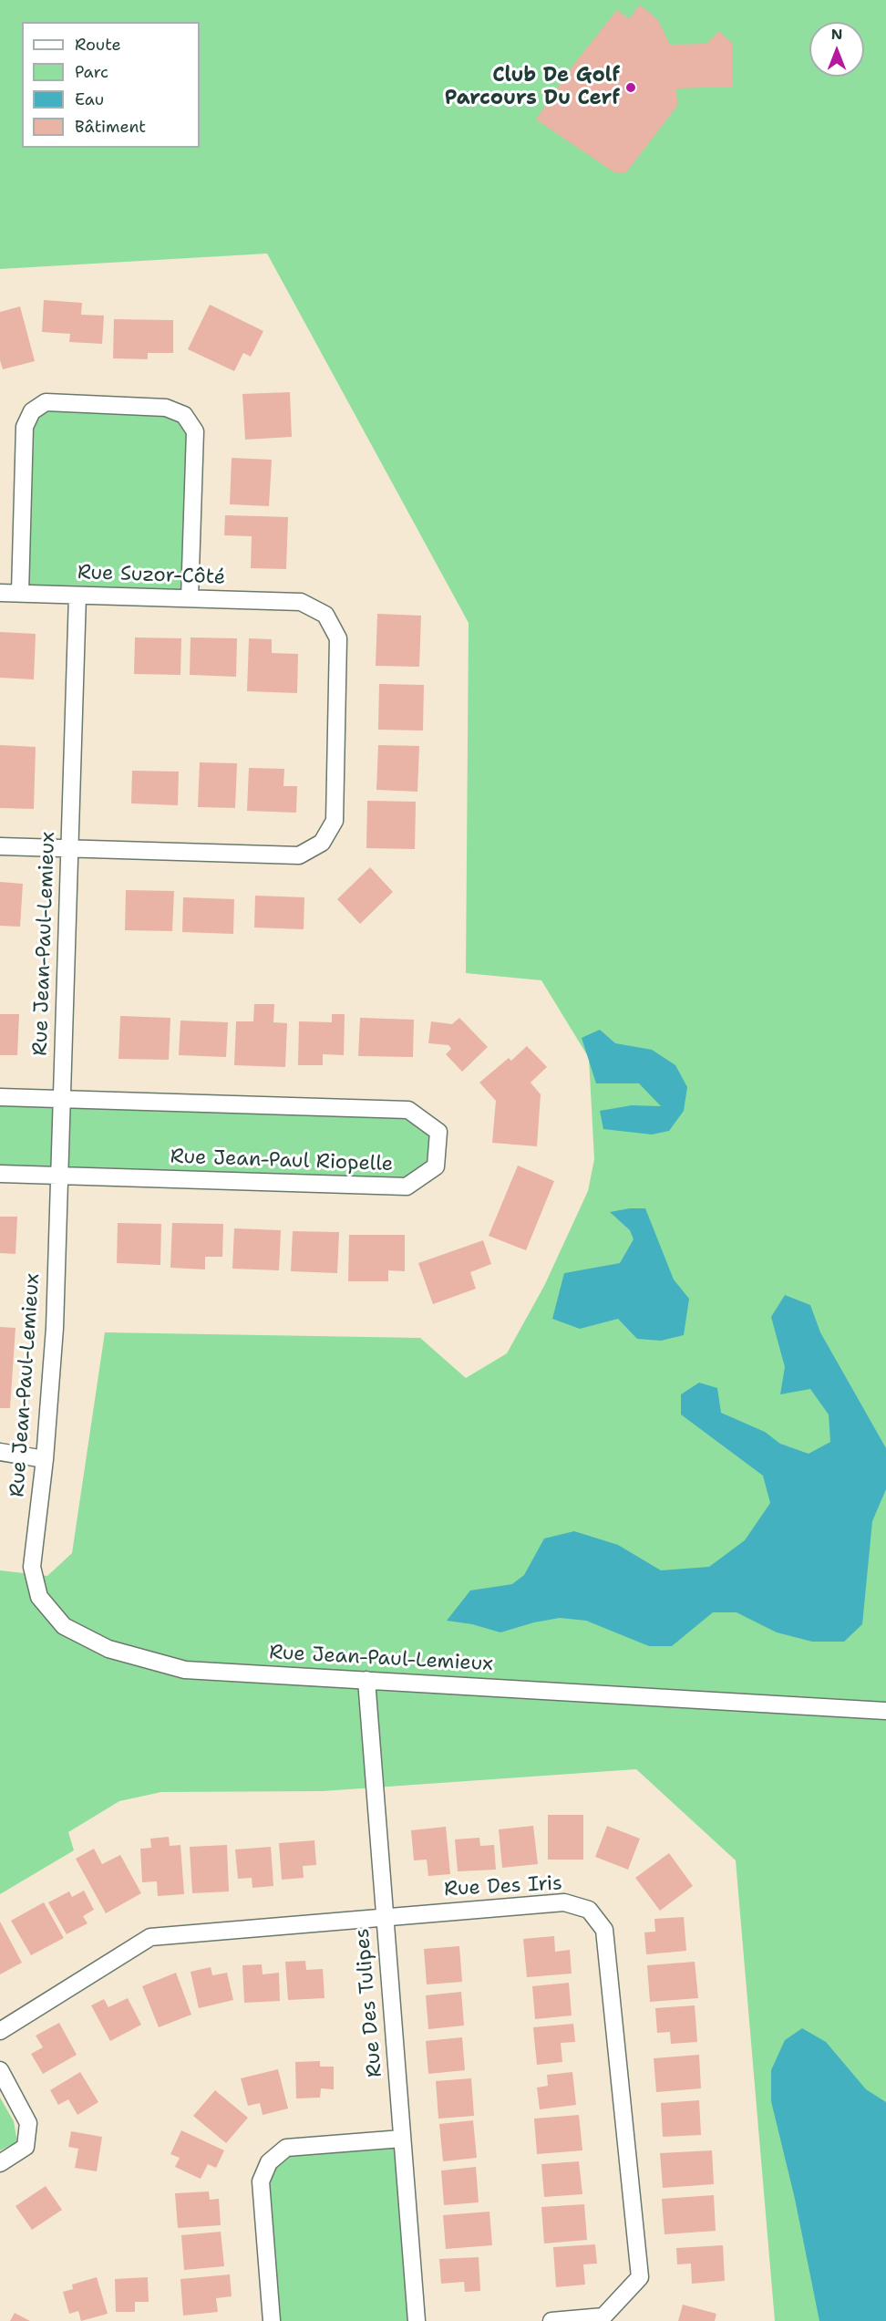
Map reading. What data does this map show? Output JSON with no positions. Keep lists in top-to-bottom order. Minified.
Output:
{"streets":{"street":["Rue Suzor-Côté","Rue Jean-Paul-Lemieux","Rue Jean-Paul Riopelle","Rue Des Iris","Rue Des Tulipes"]},"crossings":[["Rue Suzor-Côté","Rue Jean-Paul-Lemieux"],["Rue Jean-Paul-Lemieux","Rue Jean-Paul Riopelle"],["Rue Jean-Paul-Lemieux","Rue Des Tulipes"],["Rue Des Iris","Rue Des Tulipes"]],"places":["Club De Golf Parcours Du Cerf"],"legend":["Route","Parc","Eau","Bâtiment"],"north":"top"}
